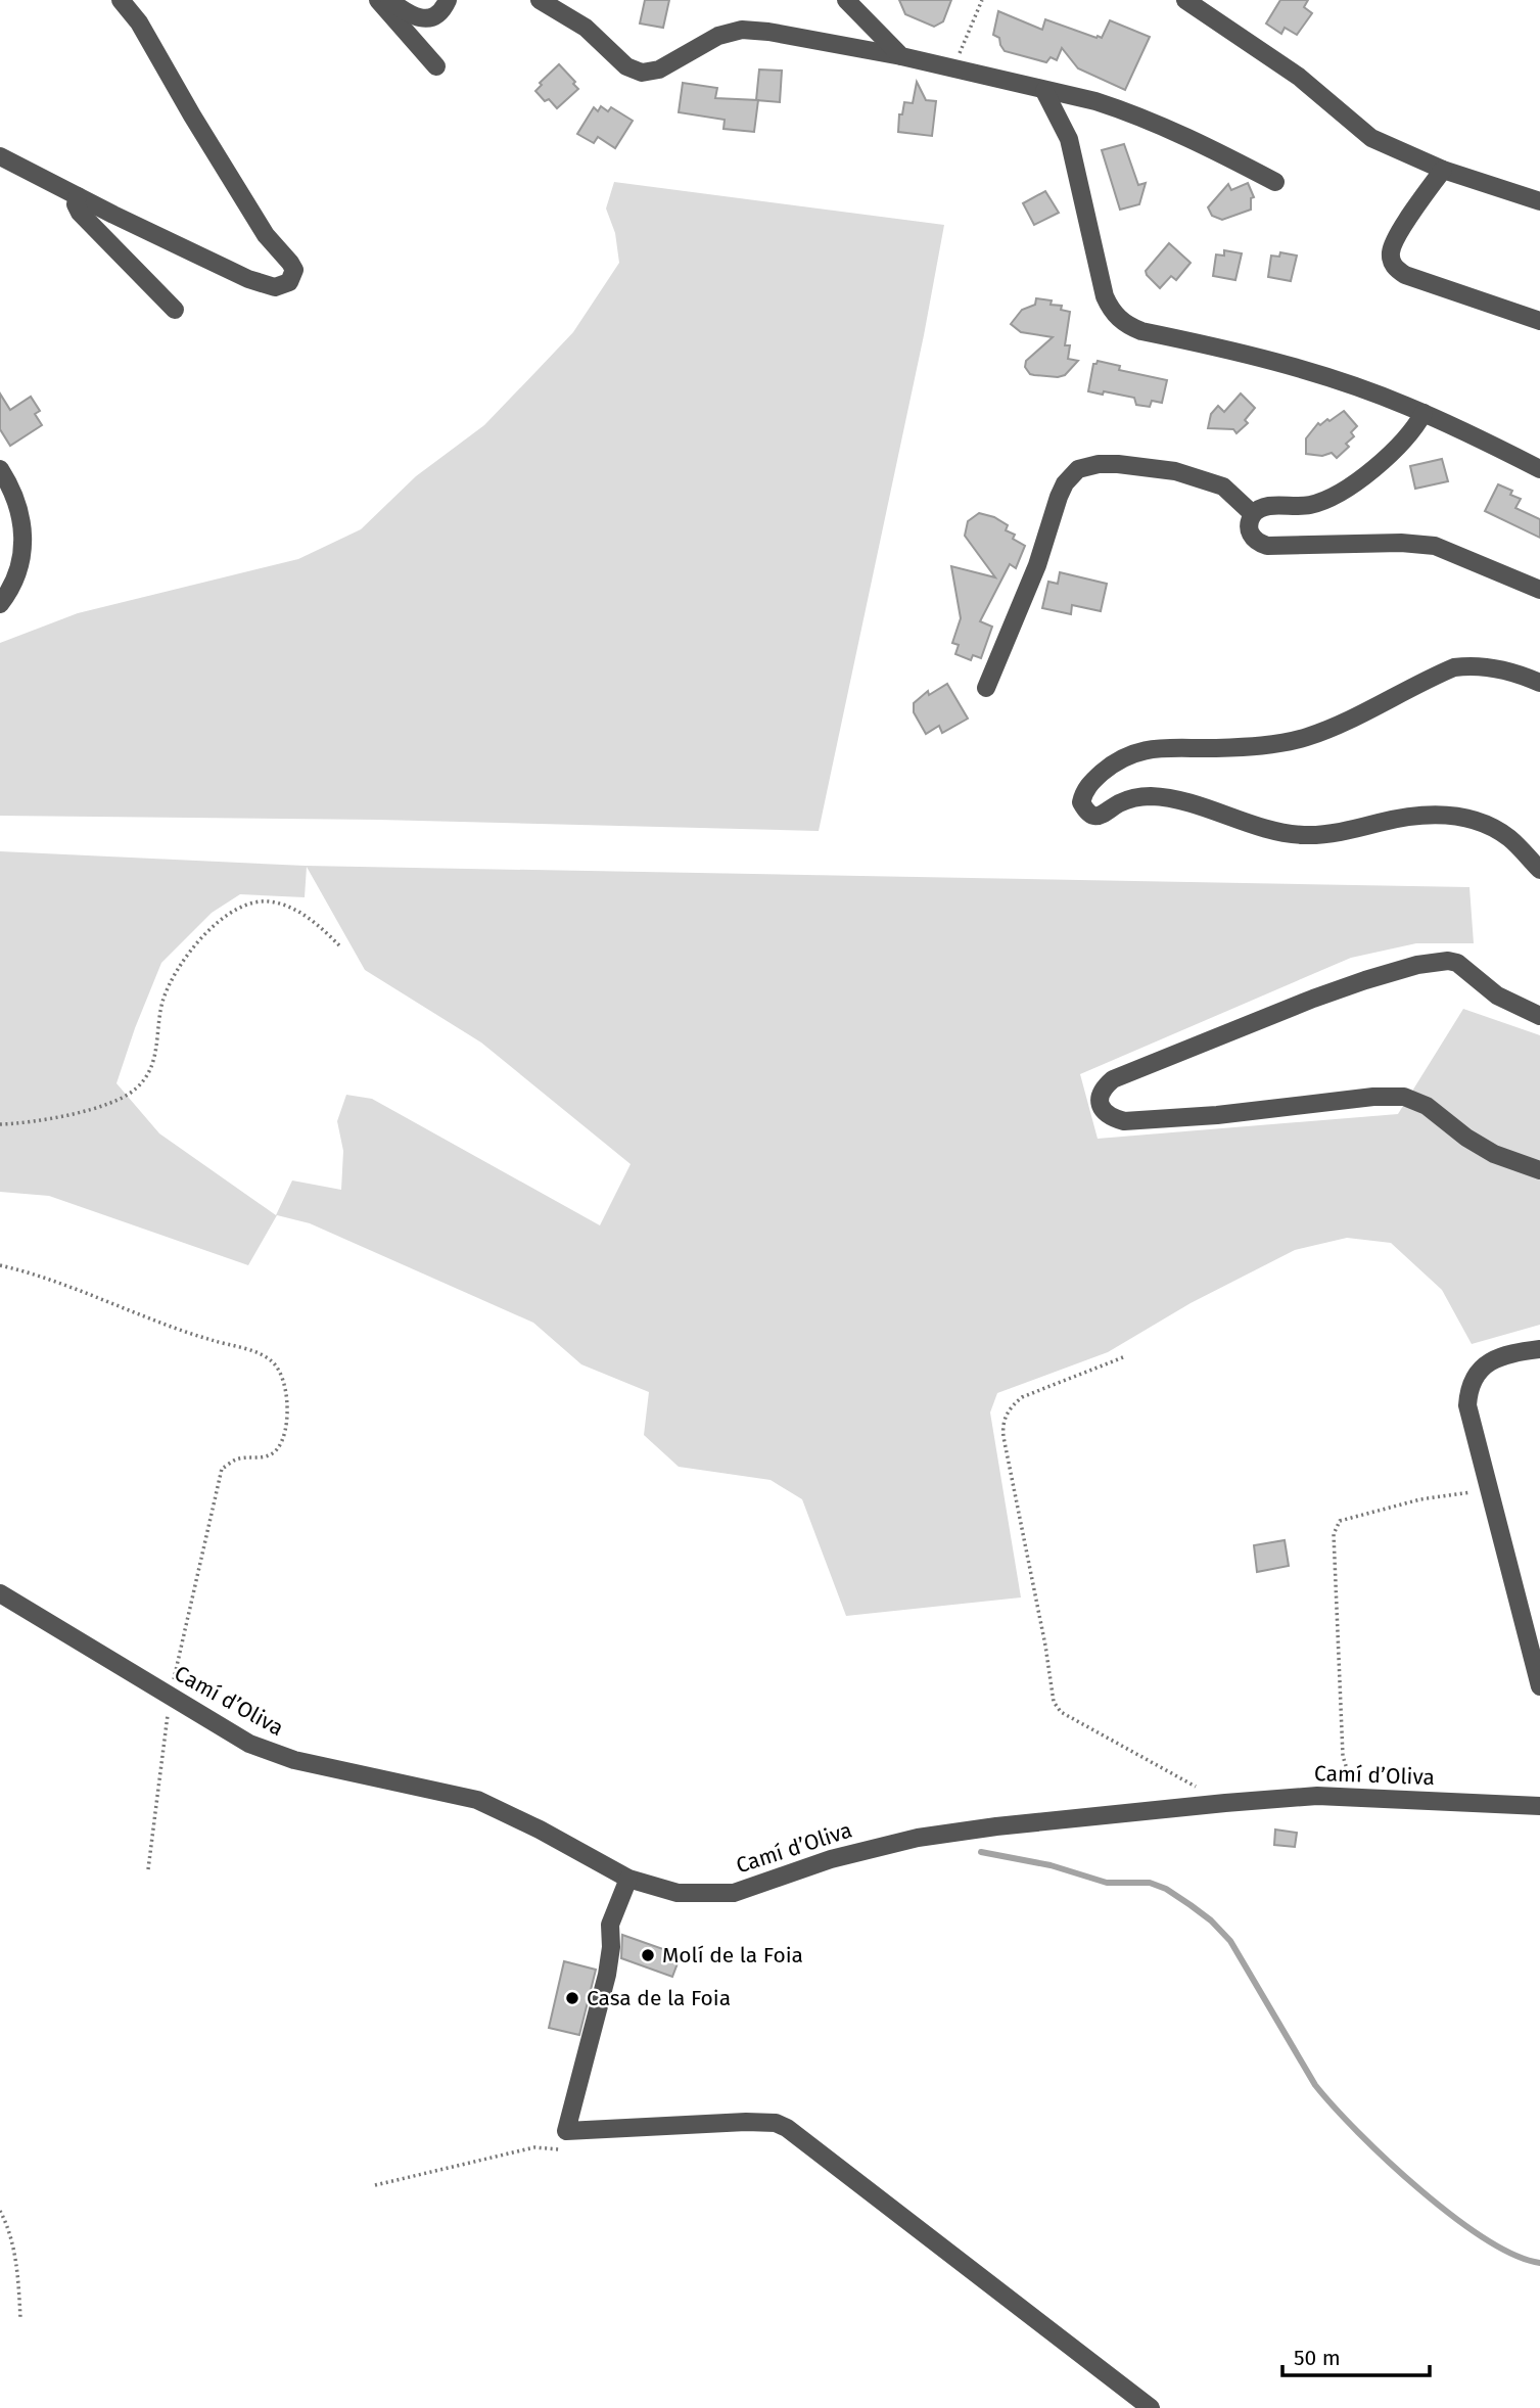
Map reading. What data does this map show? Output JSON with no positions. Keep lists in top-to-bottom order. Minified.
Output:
{"streets":{"street":["Camí d’Oliva"]},"places":["Molí de la Foia","Casa de la Foia"],"scale_bar":"50 m"}
